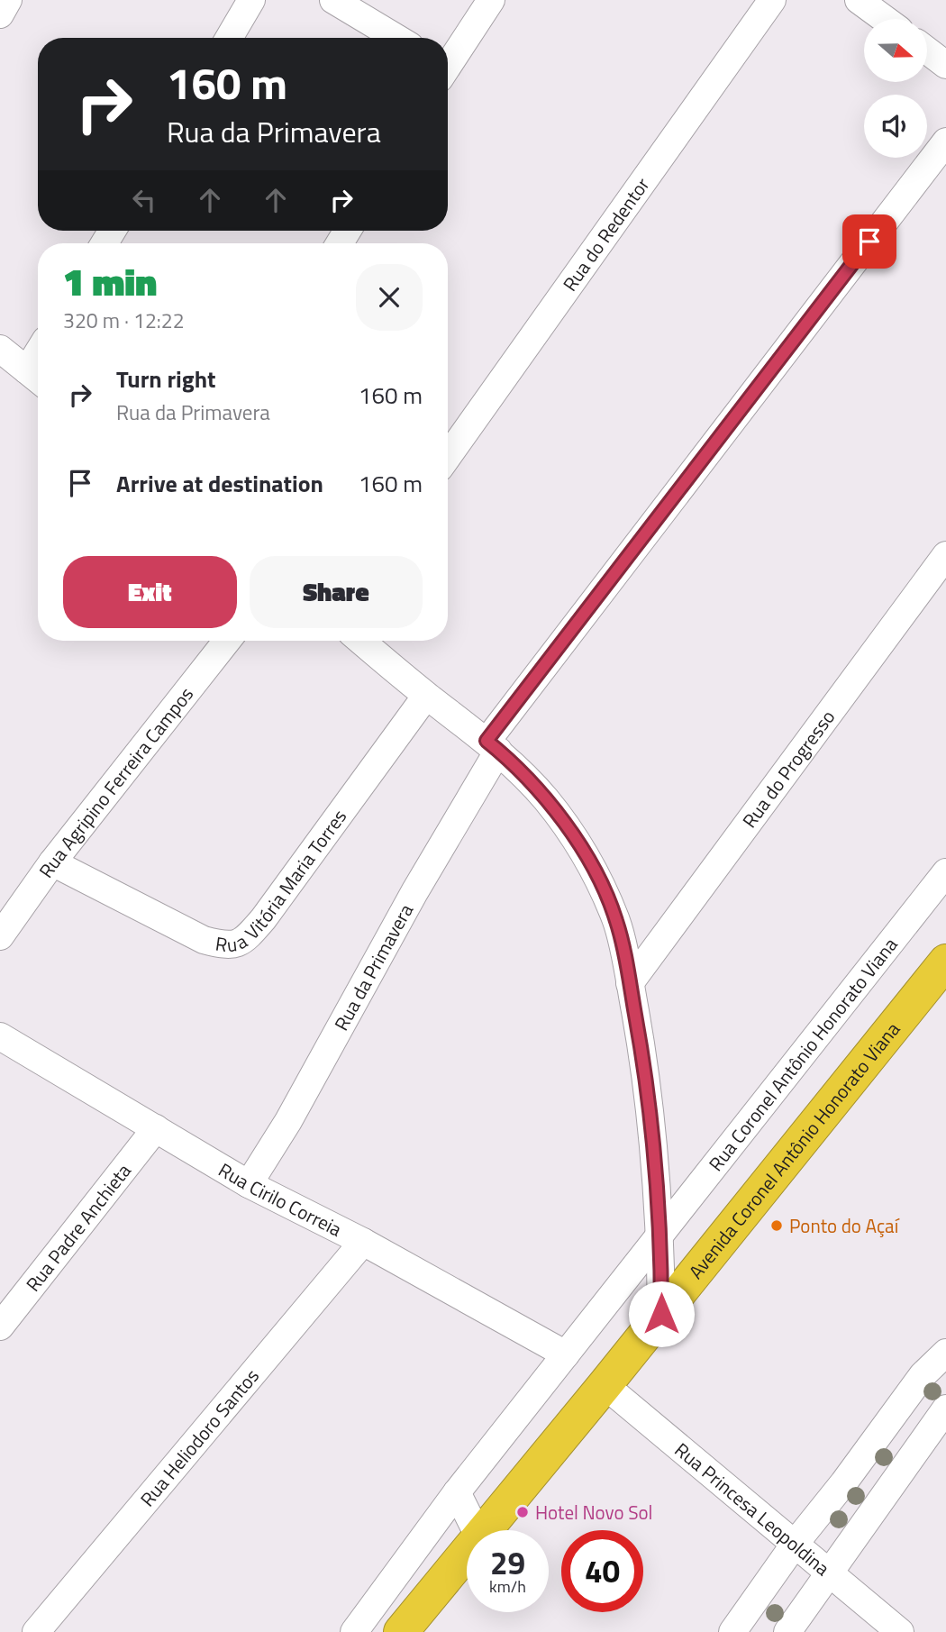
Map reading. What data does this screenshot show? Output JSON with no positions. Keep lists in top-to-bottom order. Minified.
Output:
{"streets":{"highway":["Avenida Coronel Antônio Honorato Viana"],"street":["Rua do Redentor","Rua do Progresso","Rua Agripino Ferreira Campos","Rua Vitória Maria Torres","Rua da Primavera","Rua Coronel Antônio Honorato Viana","Rua Cirilo Correia","Rua Padre Anchieta","Rua Heliodoro Santos","Rua Princesa Leopoldina"]},"crossings":[["Rua Agripino Ferreira Campos","Rua Vitória Maria Torres"],["Rua da Primavera","Rua Cirilo Correia"],["Rua Coronel Antônio Honorato Viana","Rua Cirilo Correia"],["Avenida Coronel Antônio Honorato Viana","Rua Princesa Leopoldina"],["Rua Cirilo Correia","Rua Padre Anchieta"],["Rua Cirilo Correia","Rua Heliodoro Santos"]],"places":["Ponto do Açaí","Hotel Novo Sol"],"north":"right","page":{"turn":["160 m","Rua da Primavera"],"heading":["1 min","320 m · 12:22"],"list":[{"name":"Turn right","note":"Rua da Primavera","value":"160 m"},{"name":"Arrive at destination","value":"160 m"}],"buttons":["Exit","Share"],"speed":"29 km/h","limit":"40"}}
